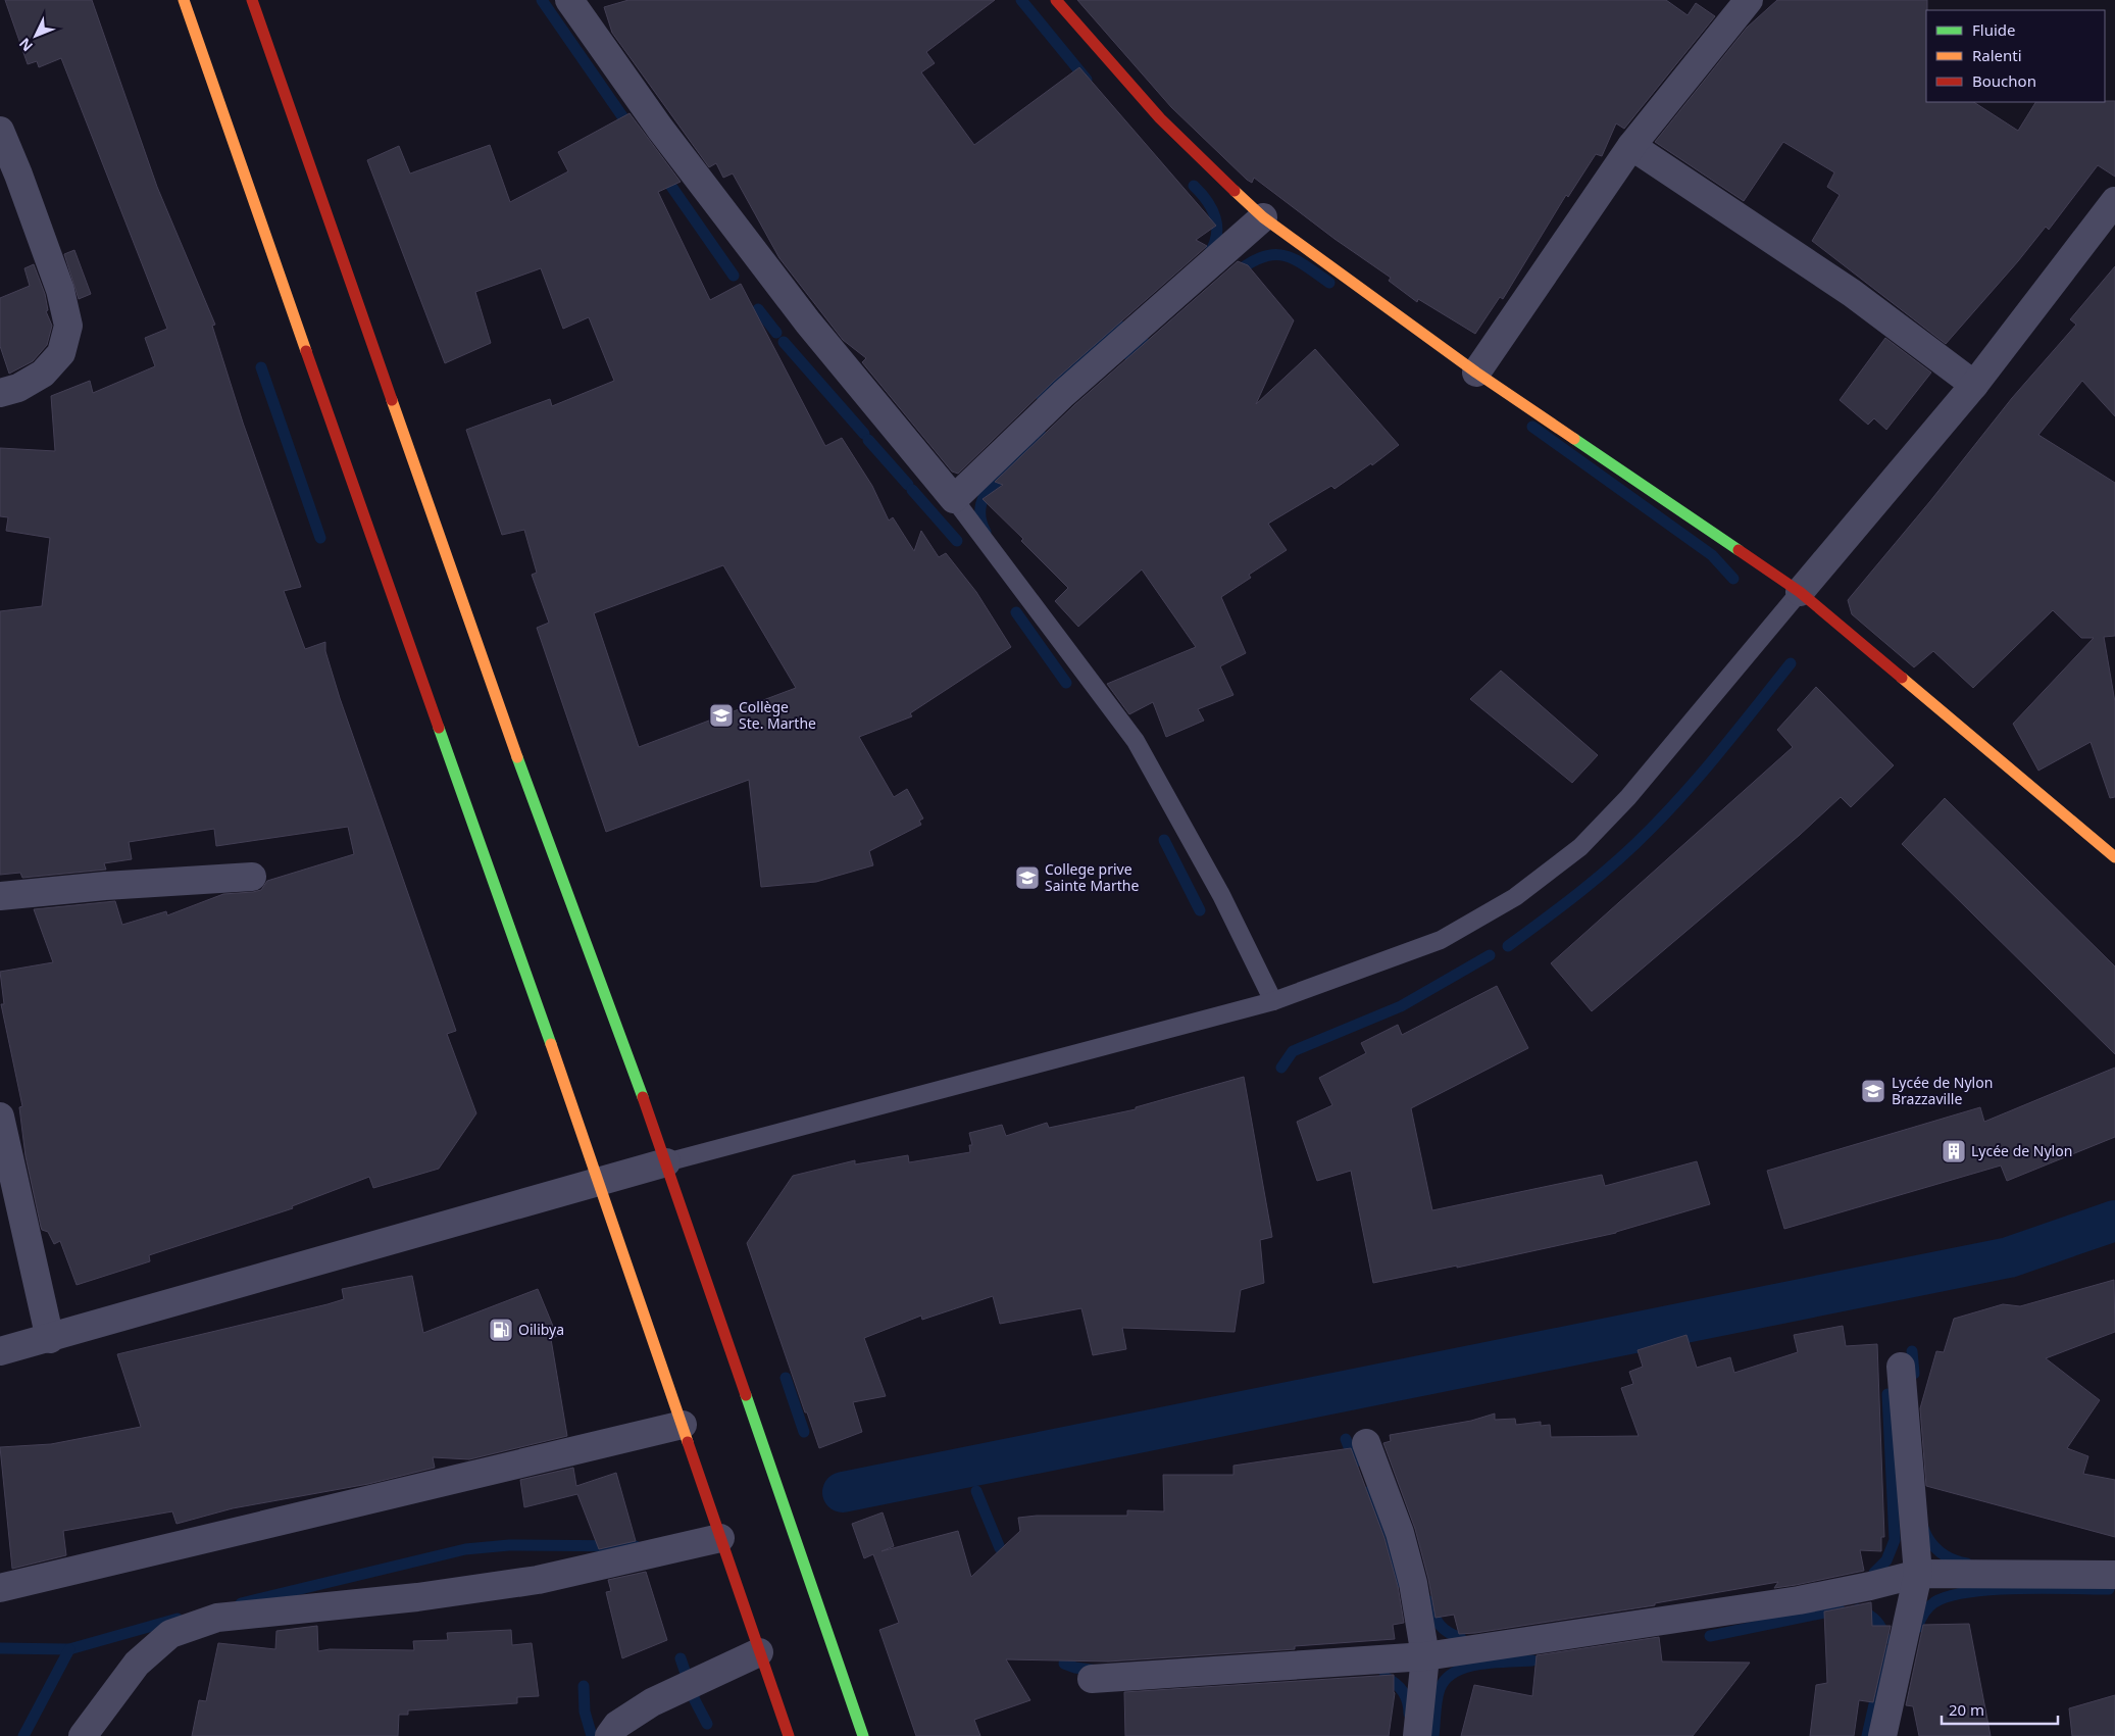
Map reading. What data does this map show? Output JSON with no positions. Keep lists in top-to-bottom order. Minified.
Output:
{"places":{"school or university":["Collège Ste. Marthe","College prive Sainte Marthe","Lycée de Nylon Brazzaville"],"building":["Lycée de Nylon"],"fuel station":["Oilibya"]},"legend":["Fluide","Ralenti","Bouchon"],"scale_bar":"20 m","north":"bottom left"}
